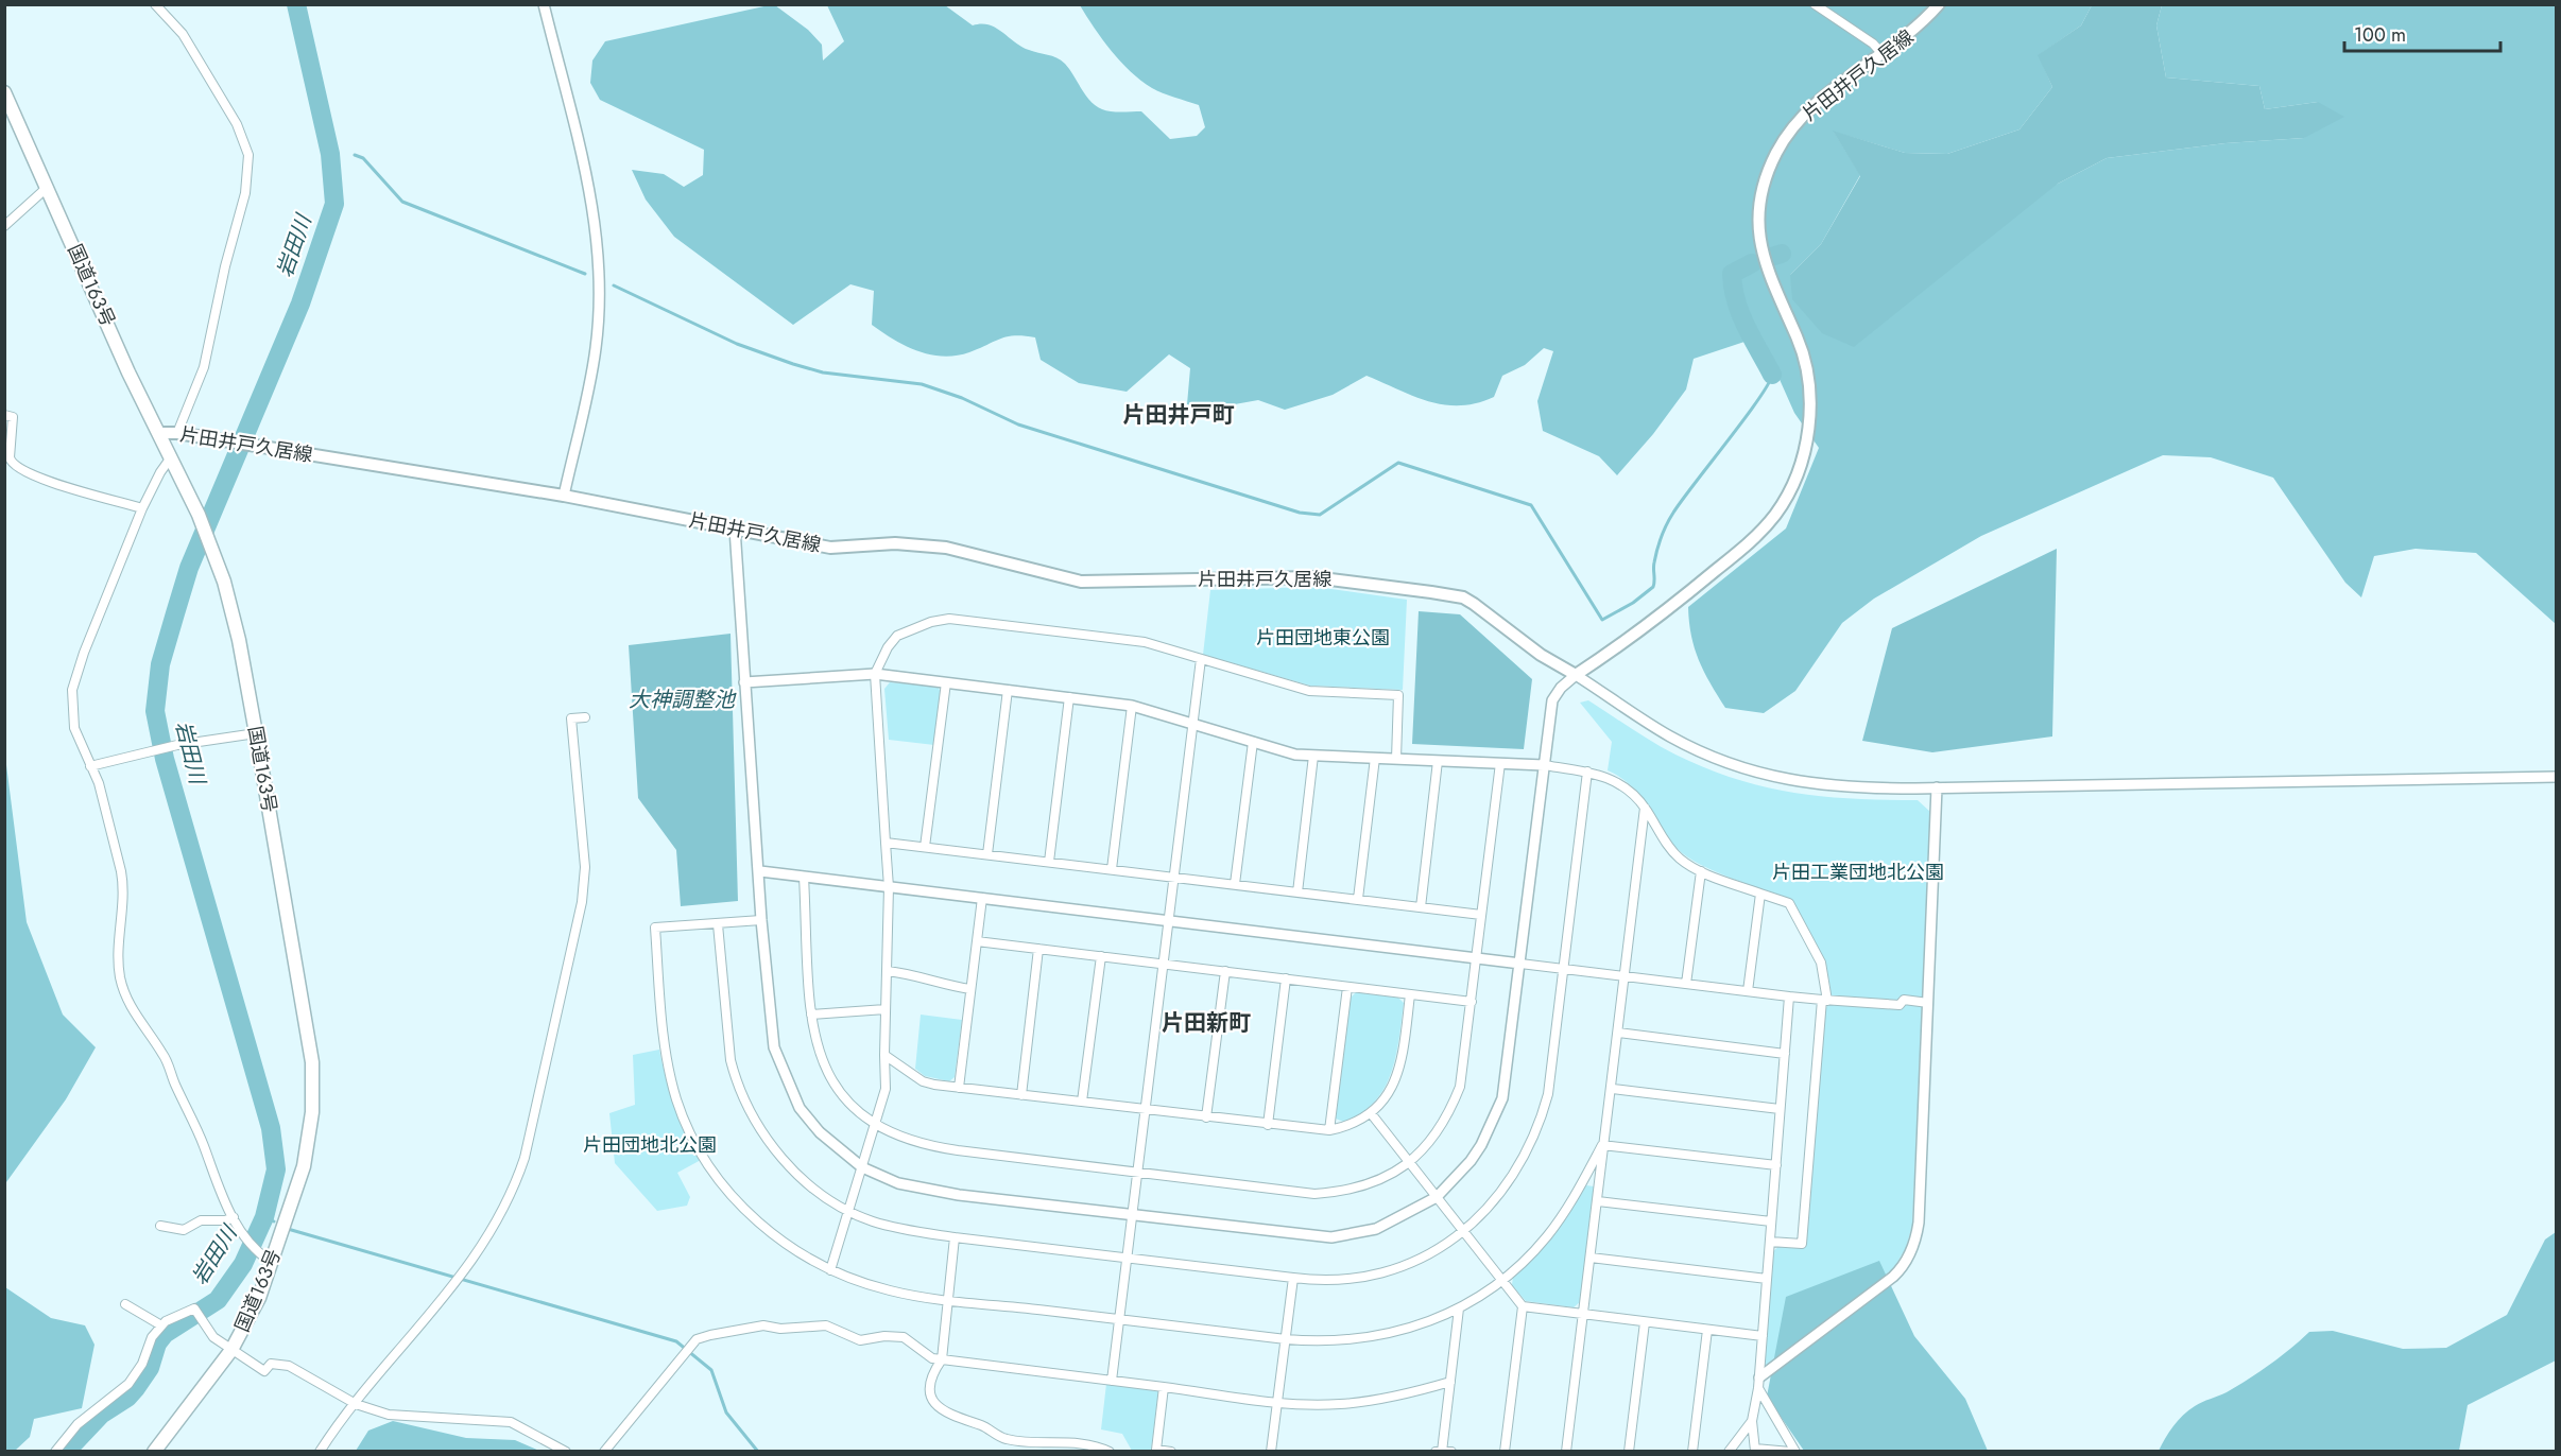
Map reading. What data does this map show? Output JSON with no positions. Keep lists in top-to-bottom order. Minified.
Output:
{"streets":{"highway":["国道163号"],"main road":["片田井戸久居線"]},"crossings":[["片田井戸久居線","国道163号"]],"districts":["片田井戸町","片田新町"],"water":["岩田川","大神調整池"],"parks":["片田団地東公園","片田工業団地北公園","片田団地北公園"],"scale_bar":"100 m"}
